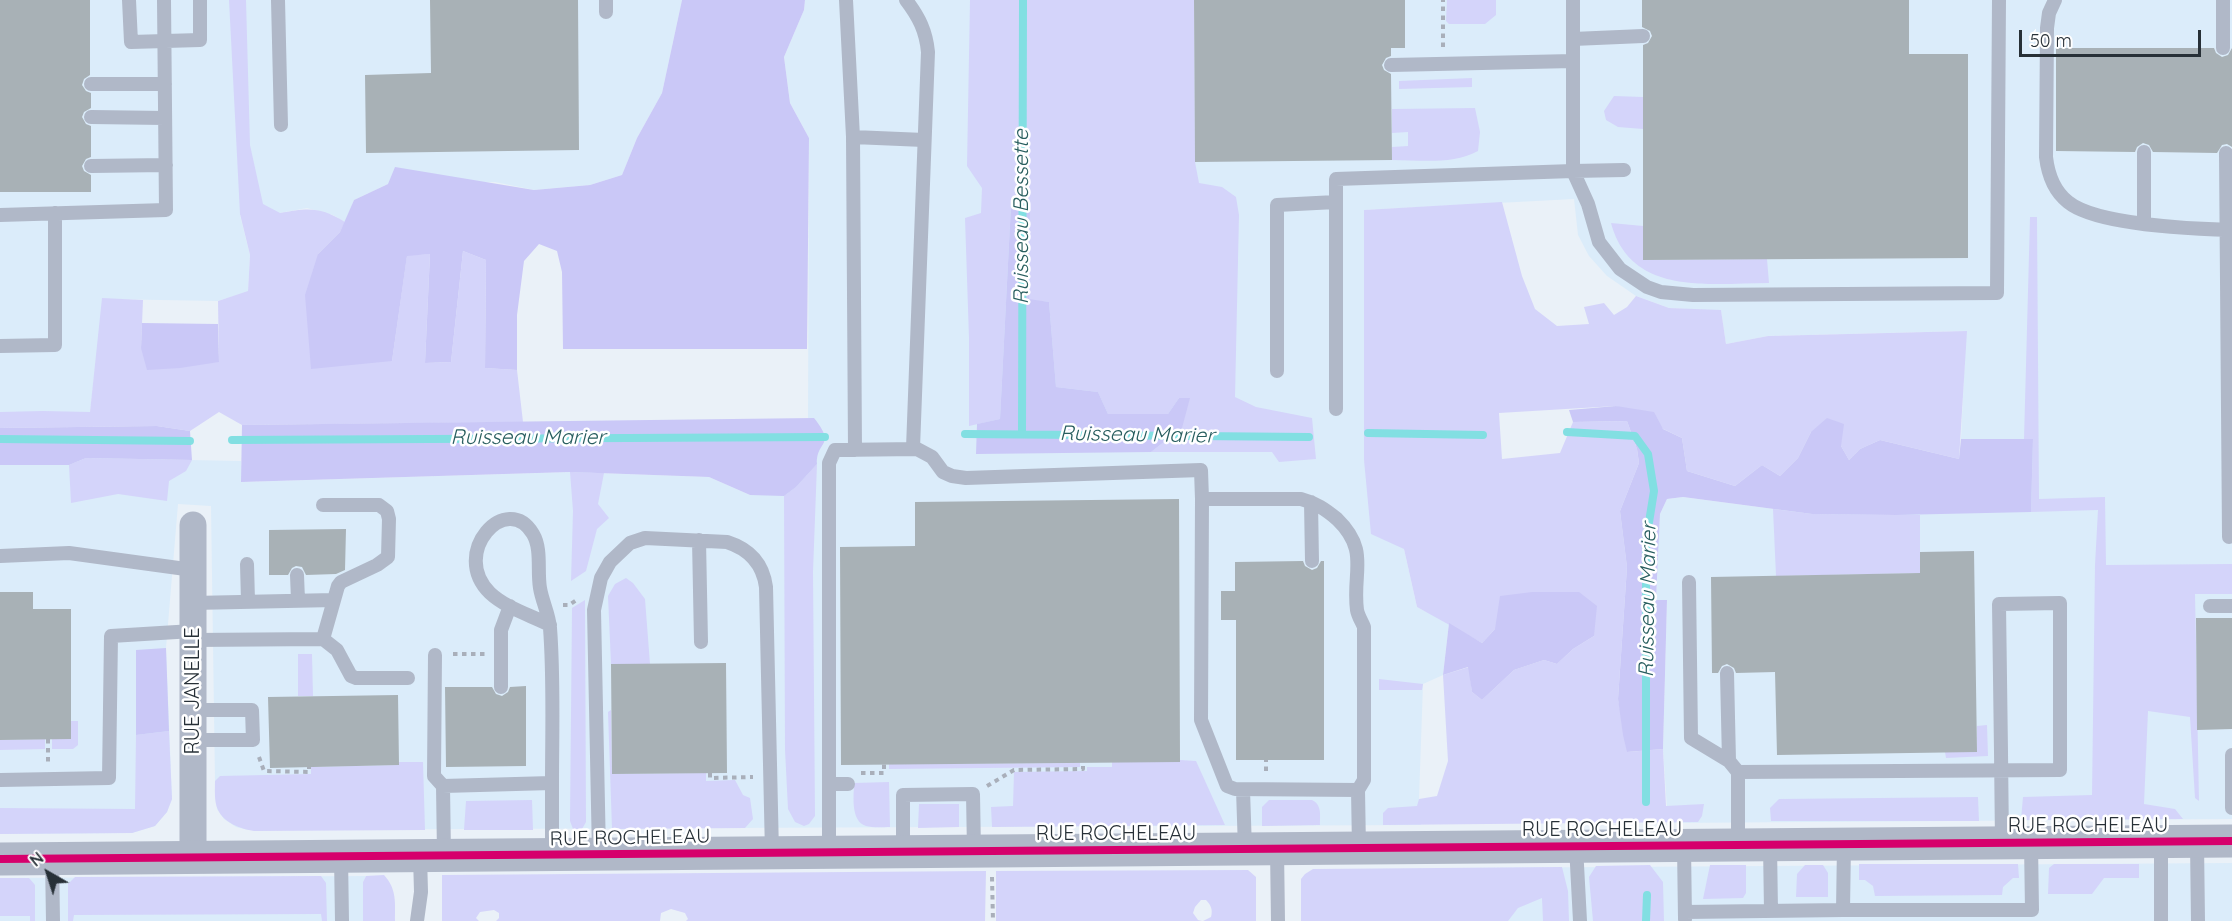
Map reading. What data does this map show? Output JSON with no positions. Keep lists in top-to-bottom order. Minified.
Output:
{"streets":{"street":["RUE JANELLE","RUE ROCHELEAU"]},"crossings":[["RUE JANELLE","RUE ROCHELEAU"]],"water":["Ruisseau Bessette","Ruisseau Marier"],"scale_bar":"50 m","north":"top left"}
